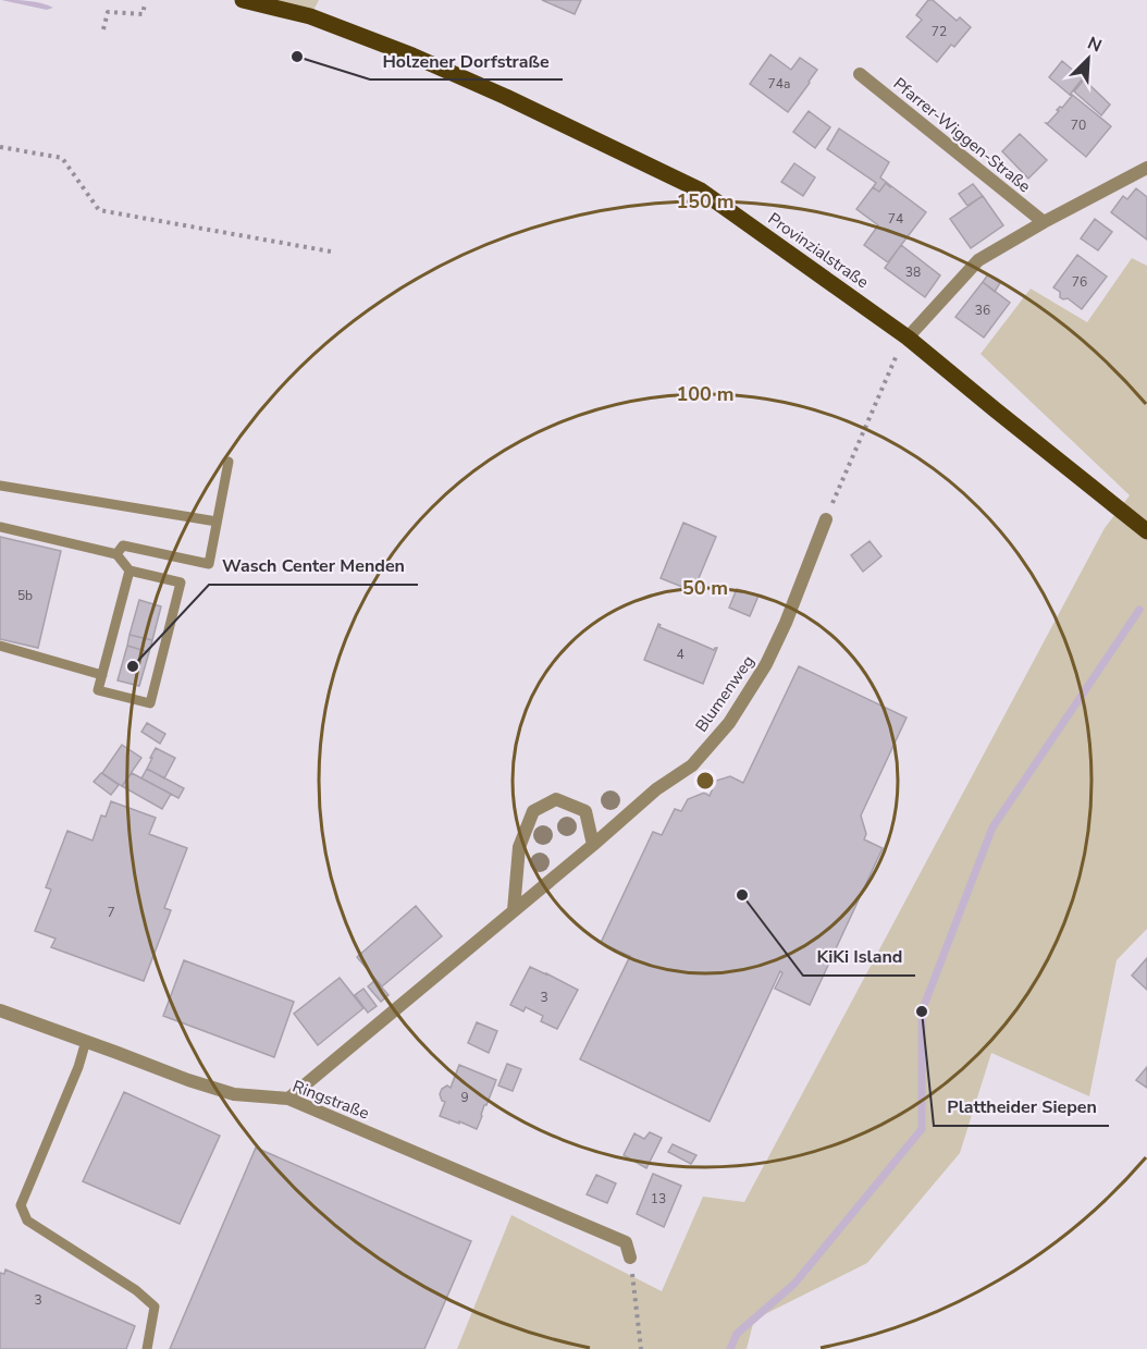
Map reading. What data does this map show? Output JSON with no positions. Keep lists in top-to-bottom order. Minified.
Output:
{"streets":{"main road":["Provinzialstraße"],"street":["Pfarrer-Wiggen-Straße","Blumenweg","Ringstraße"]},"crossings":[["Blumenweg","Ringstraße"]],"places":["Holzener Dorfstraße","Wasch Center Menden","KiKi Island","Plattheider Siepen"],"house_numbers":["72","74a","70","74","38","76","36","5b","4","7","3","9","13","3"],"north":"top right","rings":["150 m","100 m","50 m"]}
